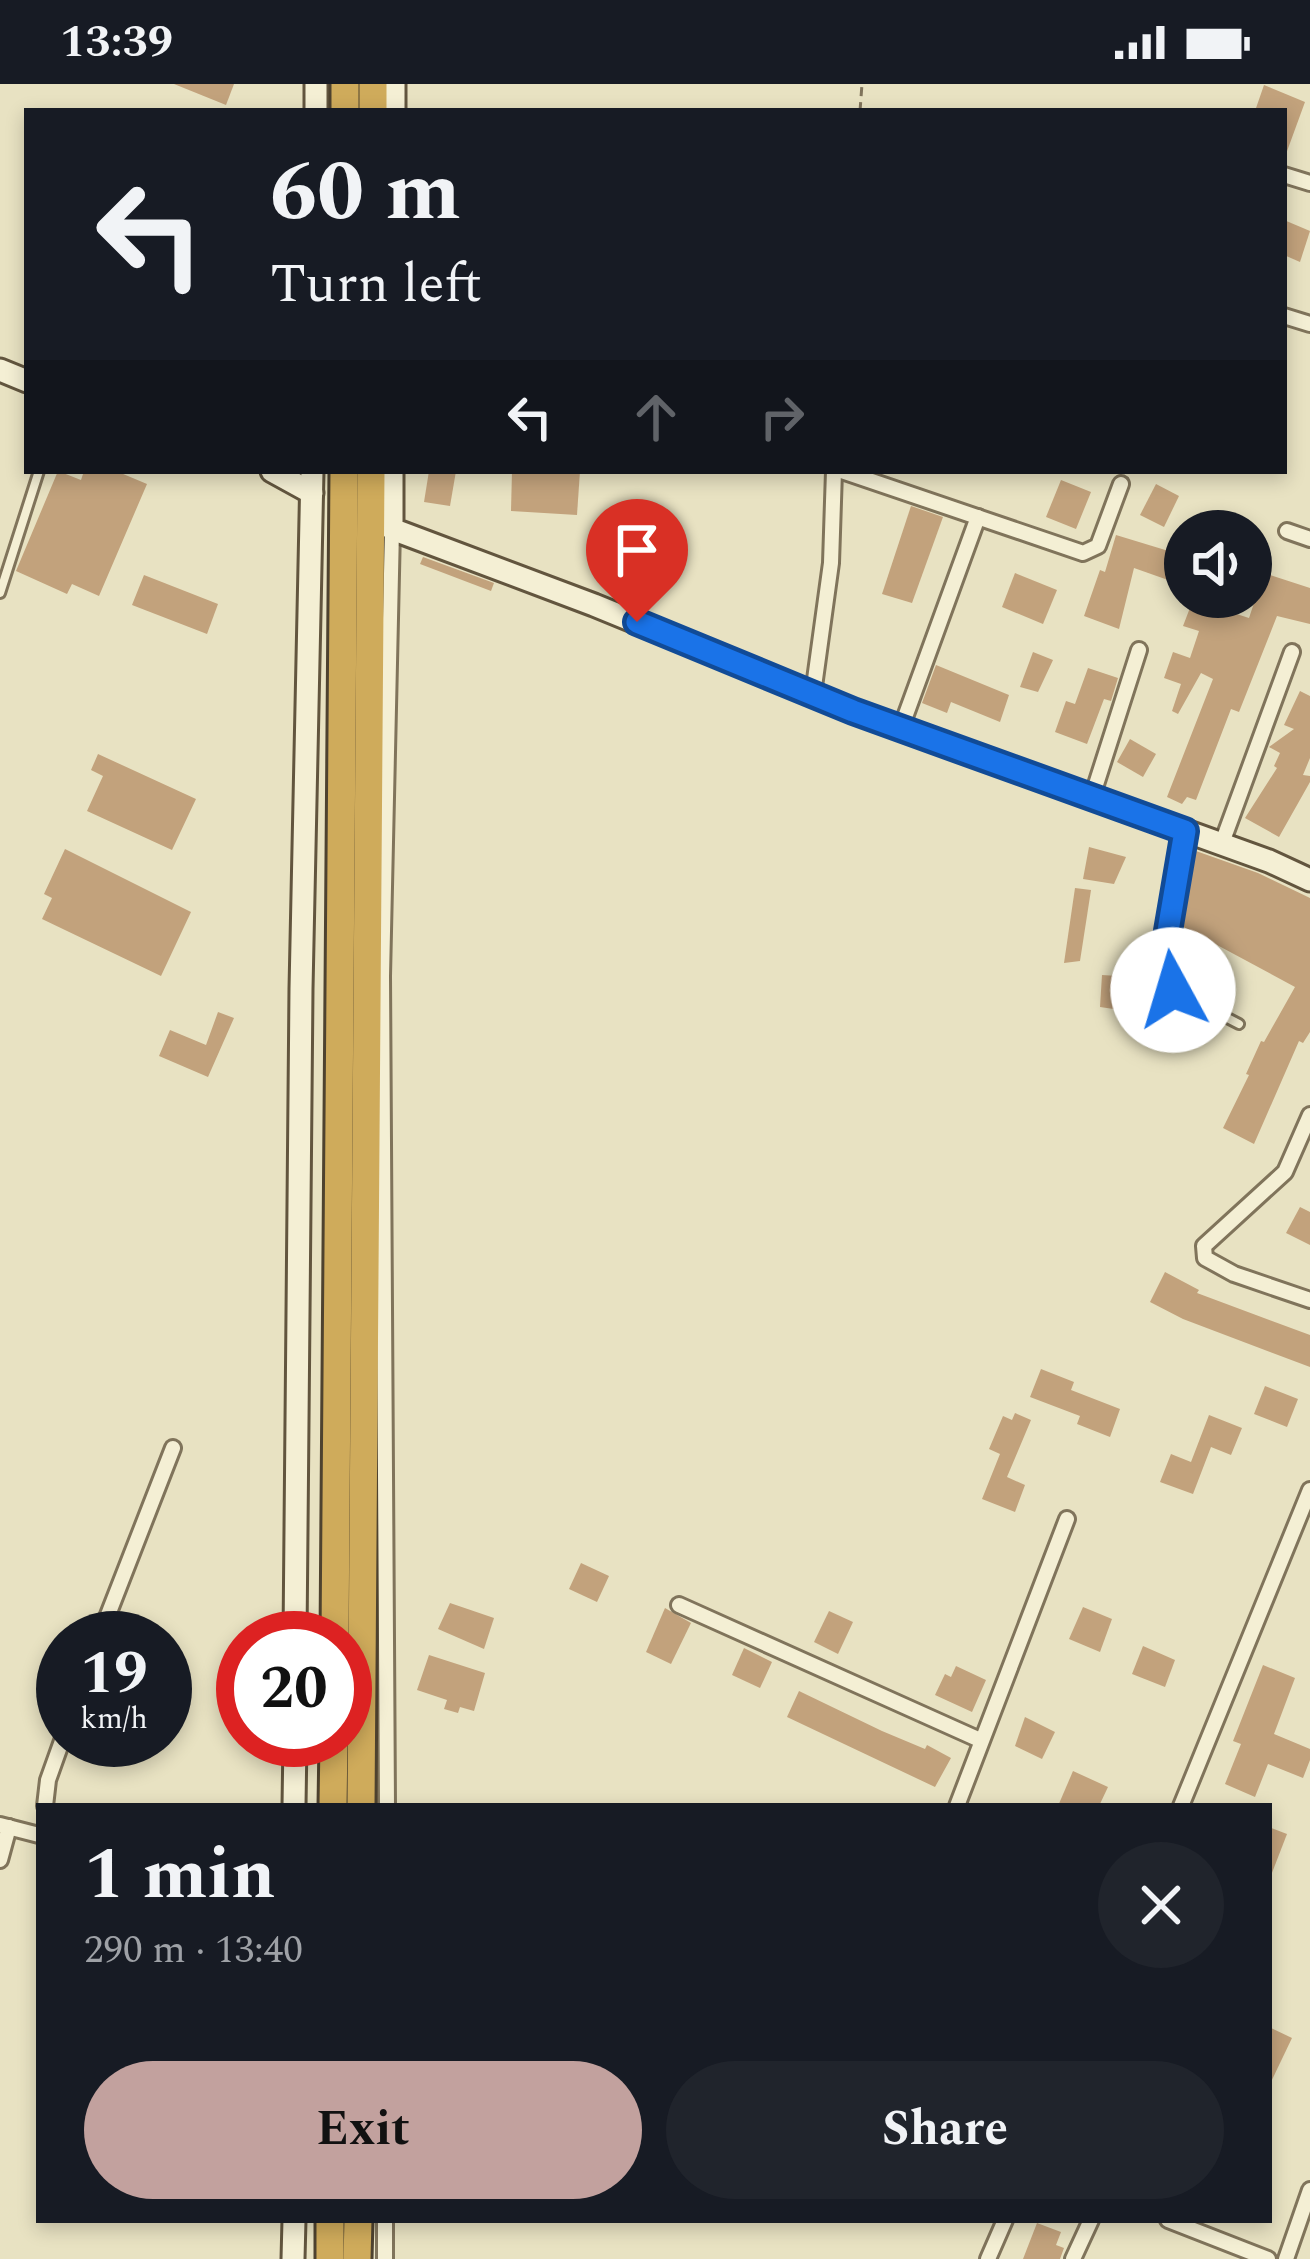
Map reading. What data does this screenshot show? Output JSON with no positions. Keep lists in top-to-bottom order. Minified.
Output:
{"page":{"status":"13:39","turn":["60 m","Turn left"],"speed":"19 km/h","limit":"20","heading":["1 min","290 m · 13:40"],"buttons":["Exit","Share"]}}
